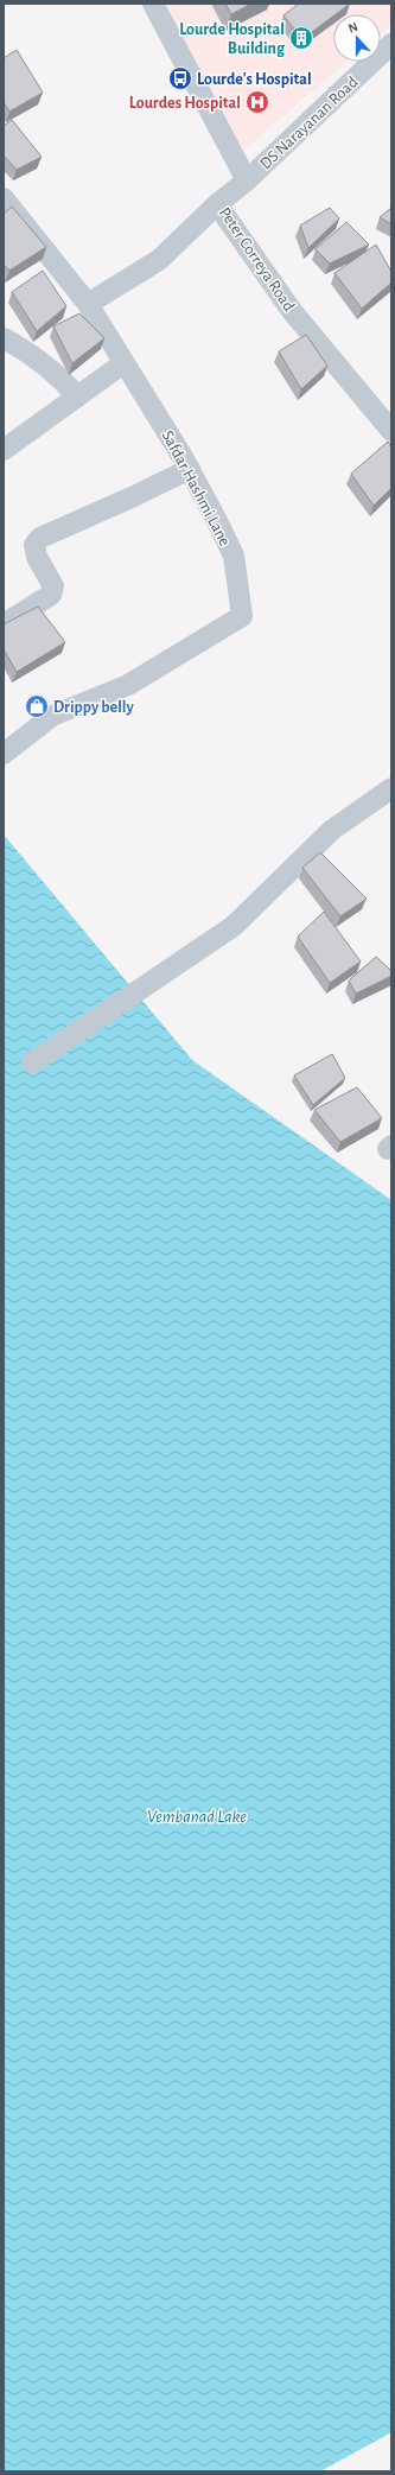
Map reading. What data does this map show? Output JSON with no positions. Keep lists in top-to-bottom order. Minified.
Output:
{"streets":{"street":["DS Narayanan Road","Peter Correya Road","Safdar Hashmi Lane"]},"crossings":[["DS Narayanan Road","Peter Correya Road"]],"water":["Vembanad Lake"],"places":{"building":["Lourde Hospital Building"],"bus stop":["Lourde's Hospital"],"hospital":["Lourdes Hospital"],"shop":["Drippy belly"]},"north":"top"}
